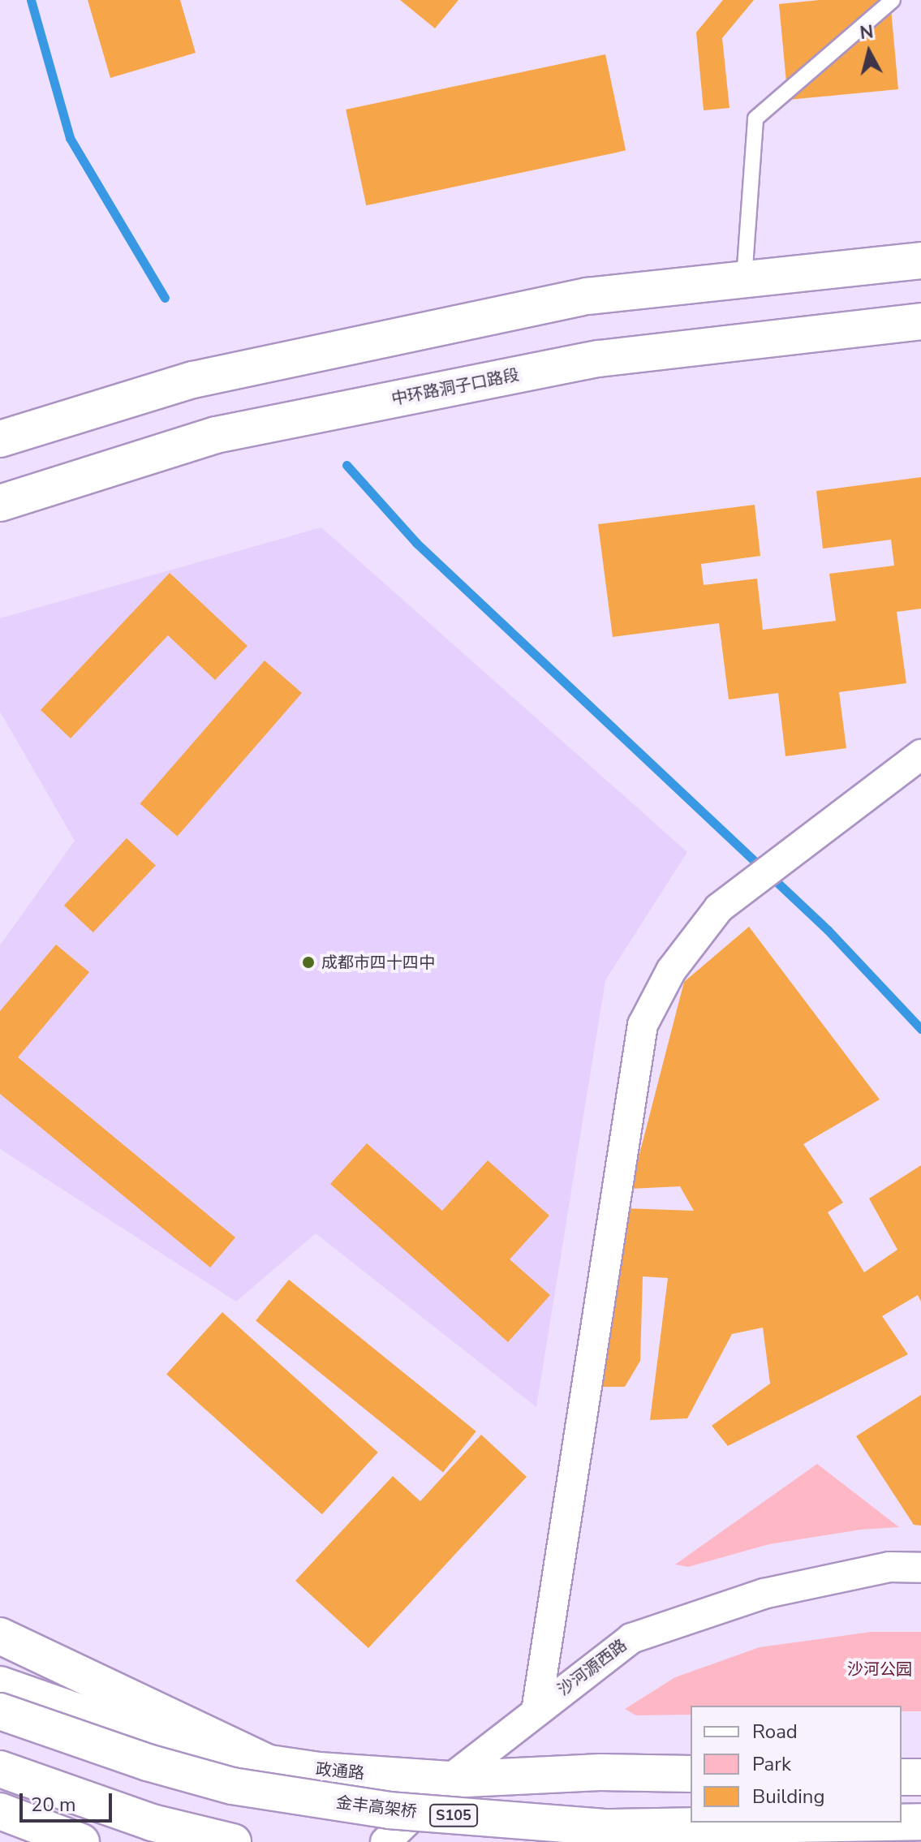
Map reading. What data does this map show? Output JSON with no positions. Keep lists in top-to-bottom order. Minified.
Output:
{"streets":{"main road":["中环路洞子口路段","政通路","金丰高架桥","S105"],"street":["沙河源西路"]},"crossings":[["沙河源西路","政通路"]],"parks":["沙河公园"],"places":["成都市四十四中"],"legend":["Road","Park","Building"],"scale_bar":"20 m","north":"top"}
